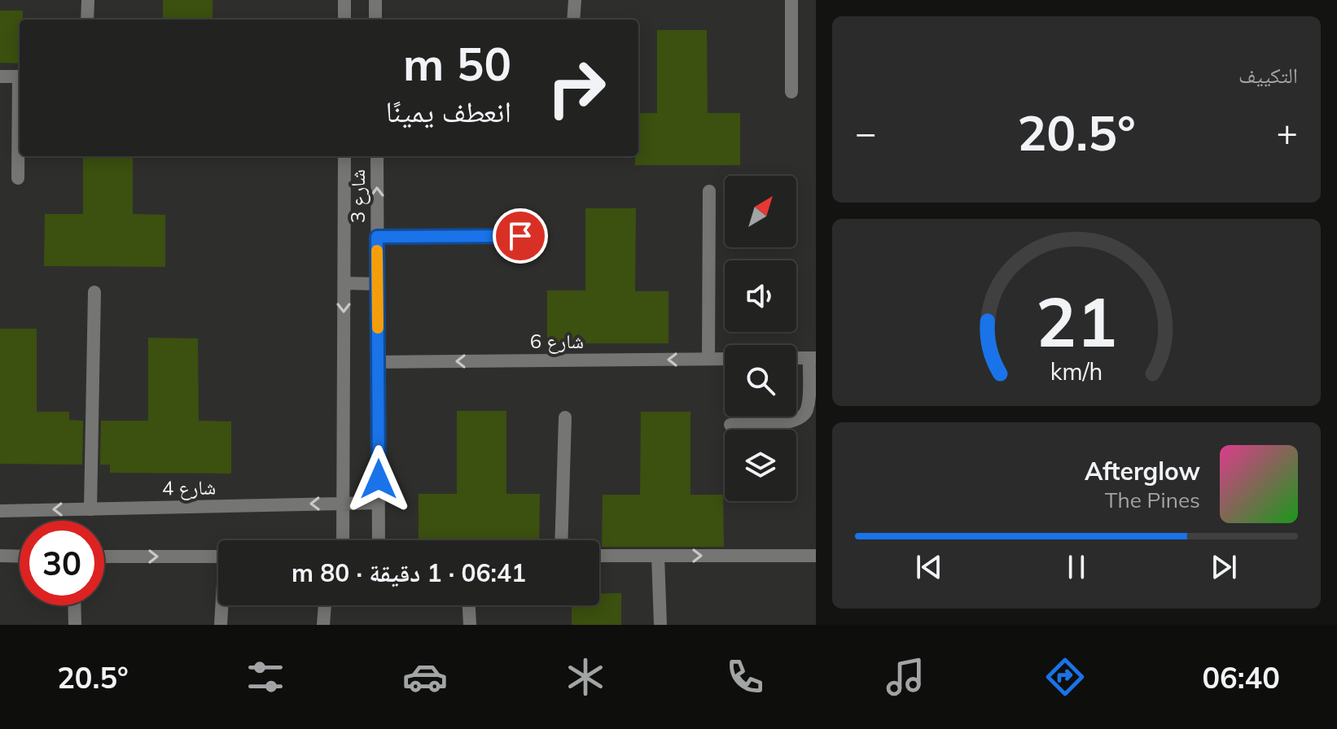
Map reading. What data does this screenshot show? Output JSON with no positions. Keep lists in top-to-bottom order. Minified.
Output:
{"streets":{"street":["شارع 3","شارع 6","شارع 4"]},"crossings":[["شارع 3","شارع 6"],["شارع 3","شارع 4"]],"one_way":["شارع 6"],"north":"top right","page":{"tile":"التكييف","turn":["50 m","انعطف يمينًا"],"heat":["−","20.5°","+"],"song":["Afterglow","The Pines"],"limit":"30","trip":"06:41 · 1 دقيقة · 80 m","tabs":["06:40","20.5°"],"gauge":["21","km/h"]}}
